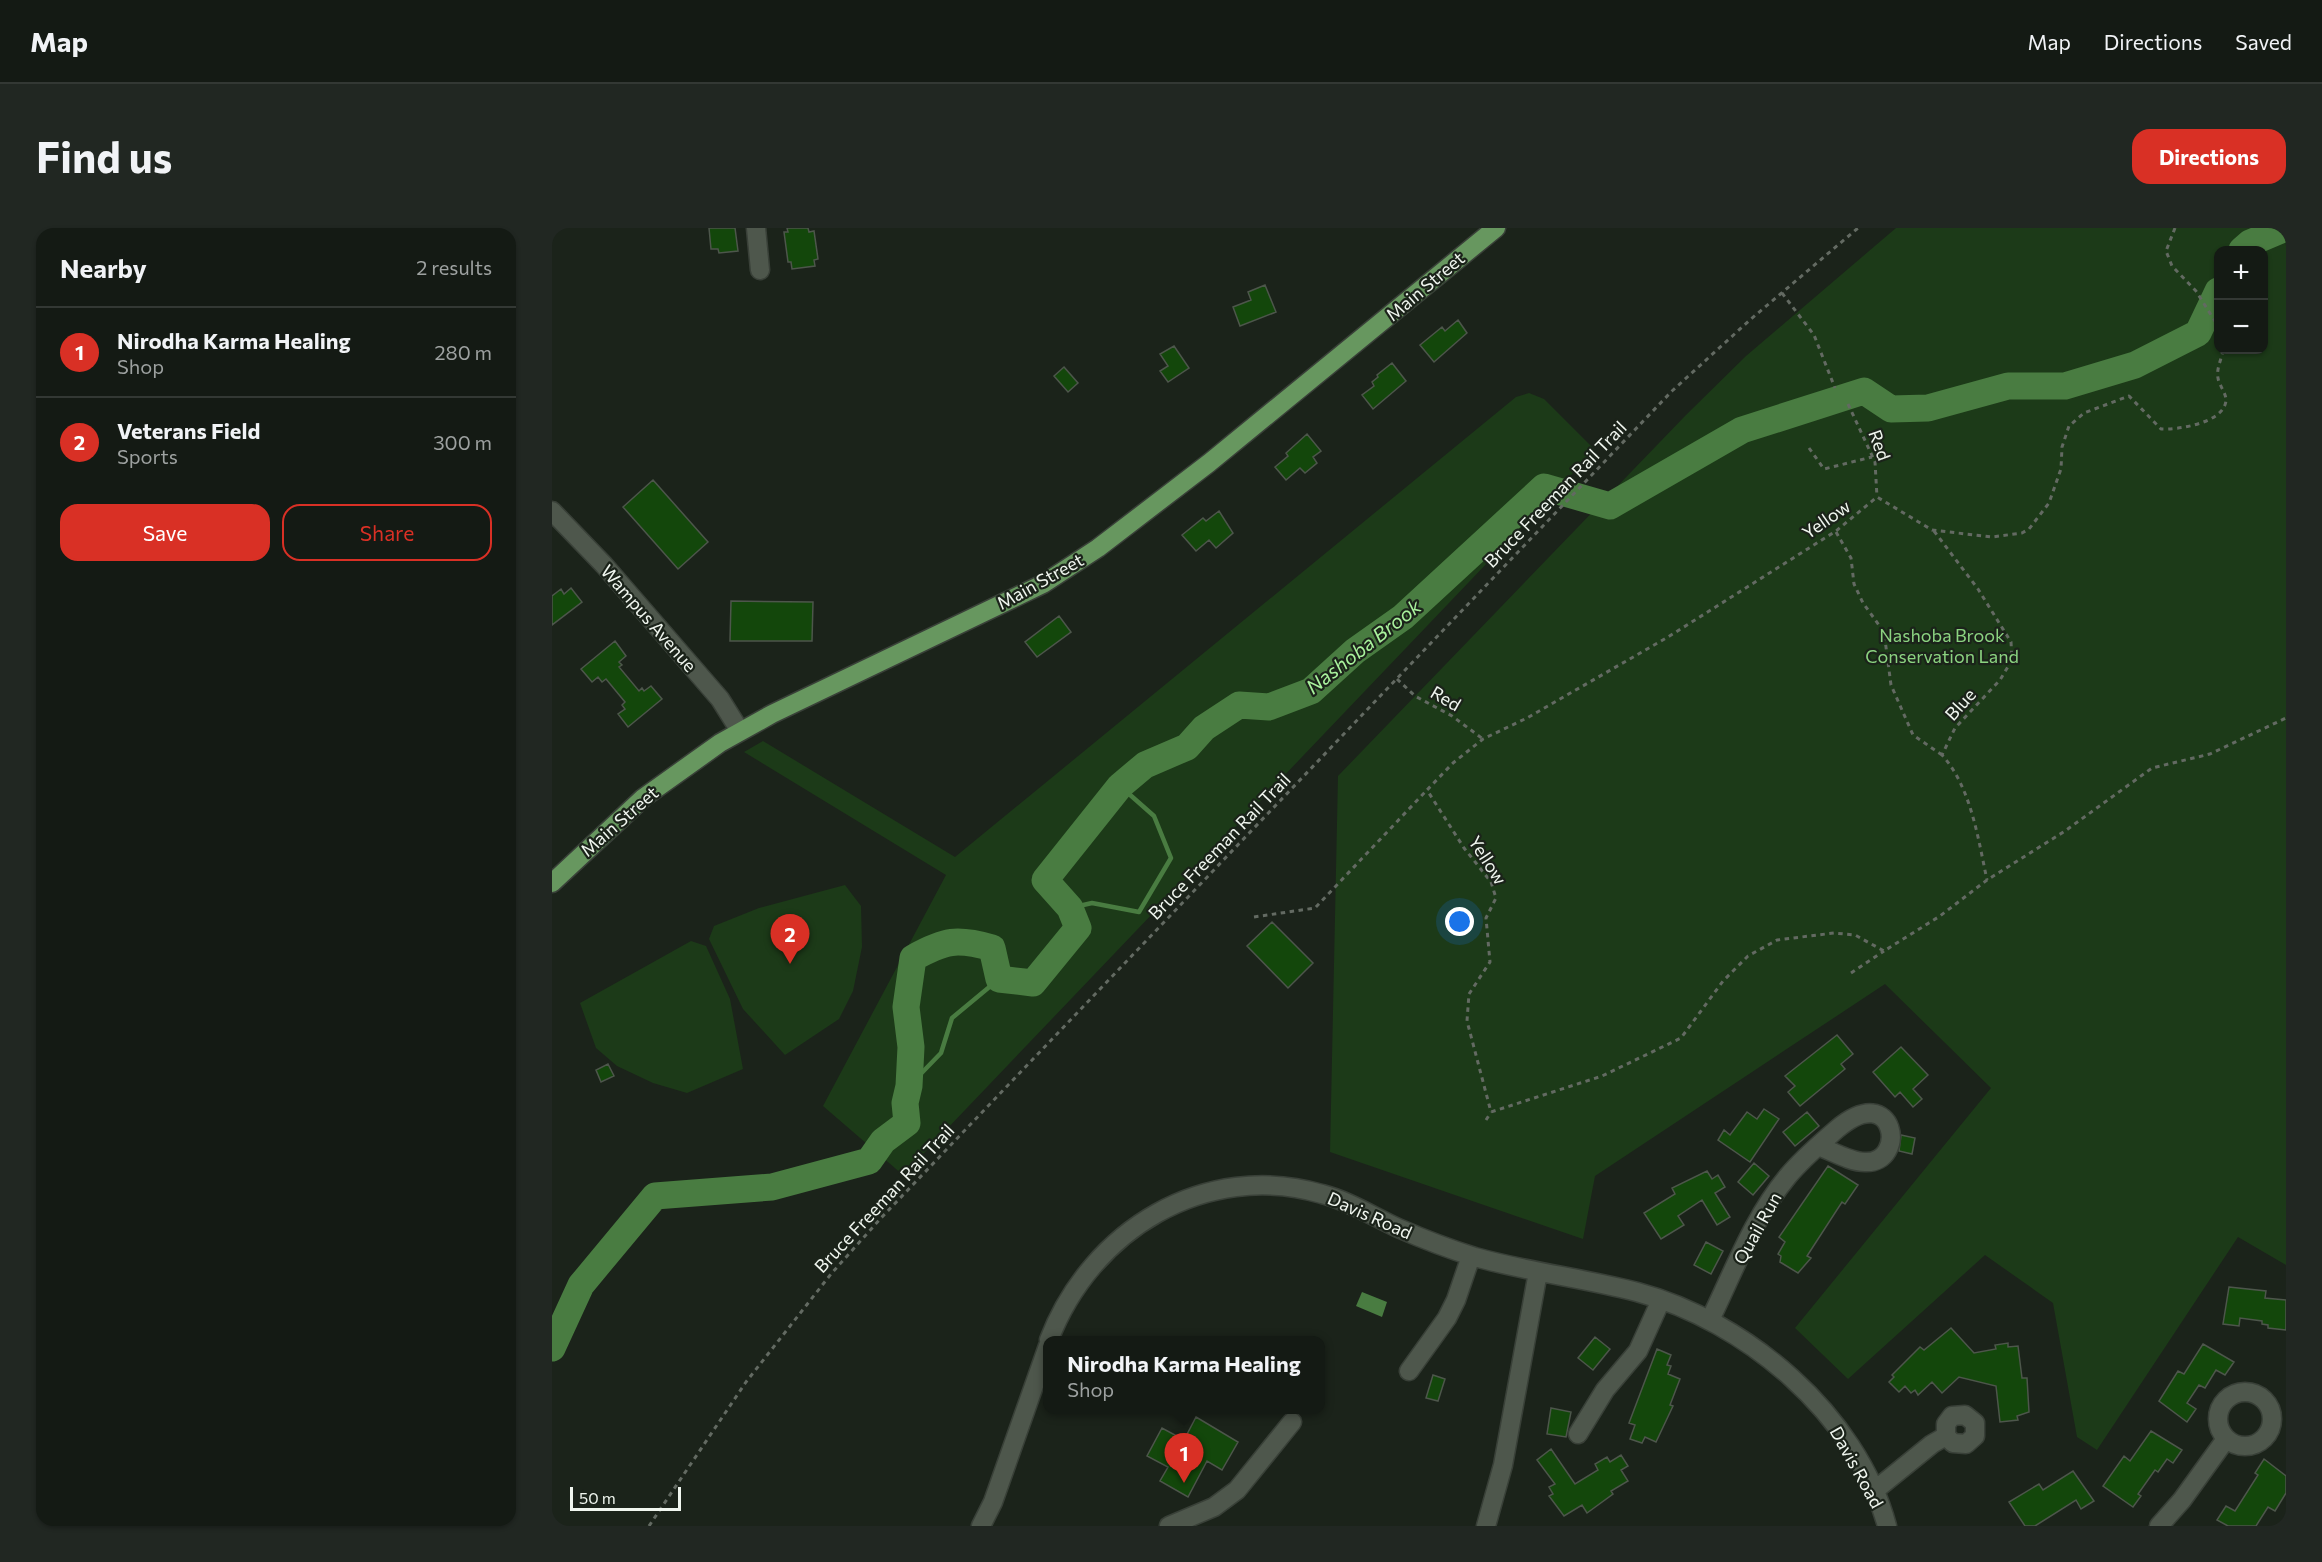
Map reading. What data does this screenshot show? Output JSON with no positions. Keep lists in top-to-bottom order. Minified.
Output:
{"streets":{"main road":["Main Street"],"street":["Wampus Avenue","Davis Road","Quail Run"],"path":["Red","Bruce Freeman Rail Trail","Yellow","Blue"]},"crossings":[["Main Street","Wampus Avenue"],["Red","Bruce Freeman Rail Trail"],["Red","Yellow"],["Davis Road","Quail Run"]],"water":["Nashoba Brook"],"parks":["Nashoba Brook Conservation Land"],"scale_bar":"50 m","page":{"header":"Map","nav":["Map","Directions","Saved"],"buttons":["Directions",["Save","Share"]],"title":"Find us","heading":["Nearby","2 results"],"map_buttons":["+","−"],"list":[{"mark":"1","name":"Nirodha Karma Healing","note":"Shop","value":"280 m"},{"mark":"2","name":"Veterans Field","note":"Sports","value":"300 m"}],"pins":["2","1"],"popup":["Nirodha Karma Healing","Shop"],"scale":"50 m"}}
